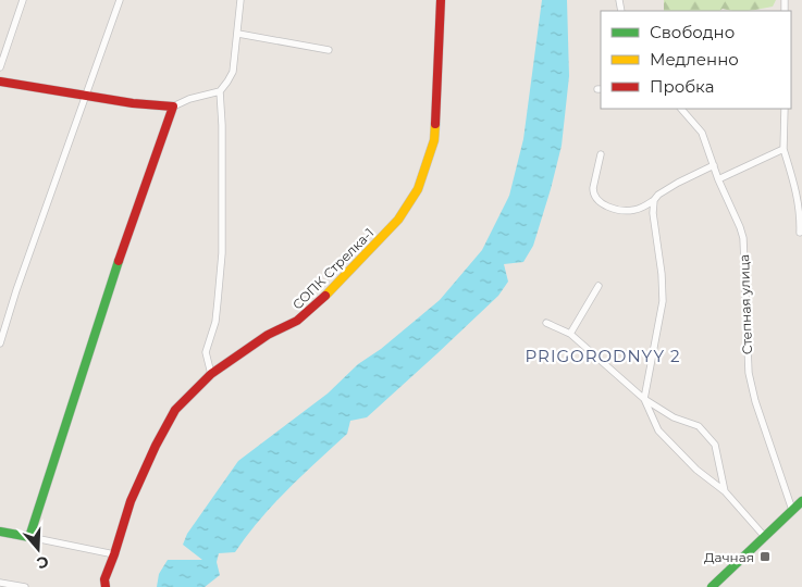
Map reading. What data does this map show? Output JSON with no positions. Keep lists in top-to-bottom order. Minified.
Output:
{"streets":{"street":["СОПК Стрелка-1","Степная улица"]},"districts":["PRIGORODNYY 2"],"places":{"transit":["Дачная"]},"legend":["Свободно","Медленно","Пробка"],"north":"bottom"}
